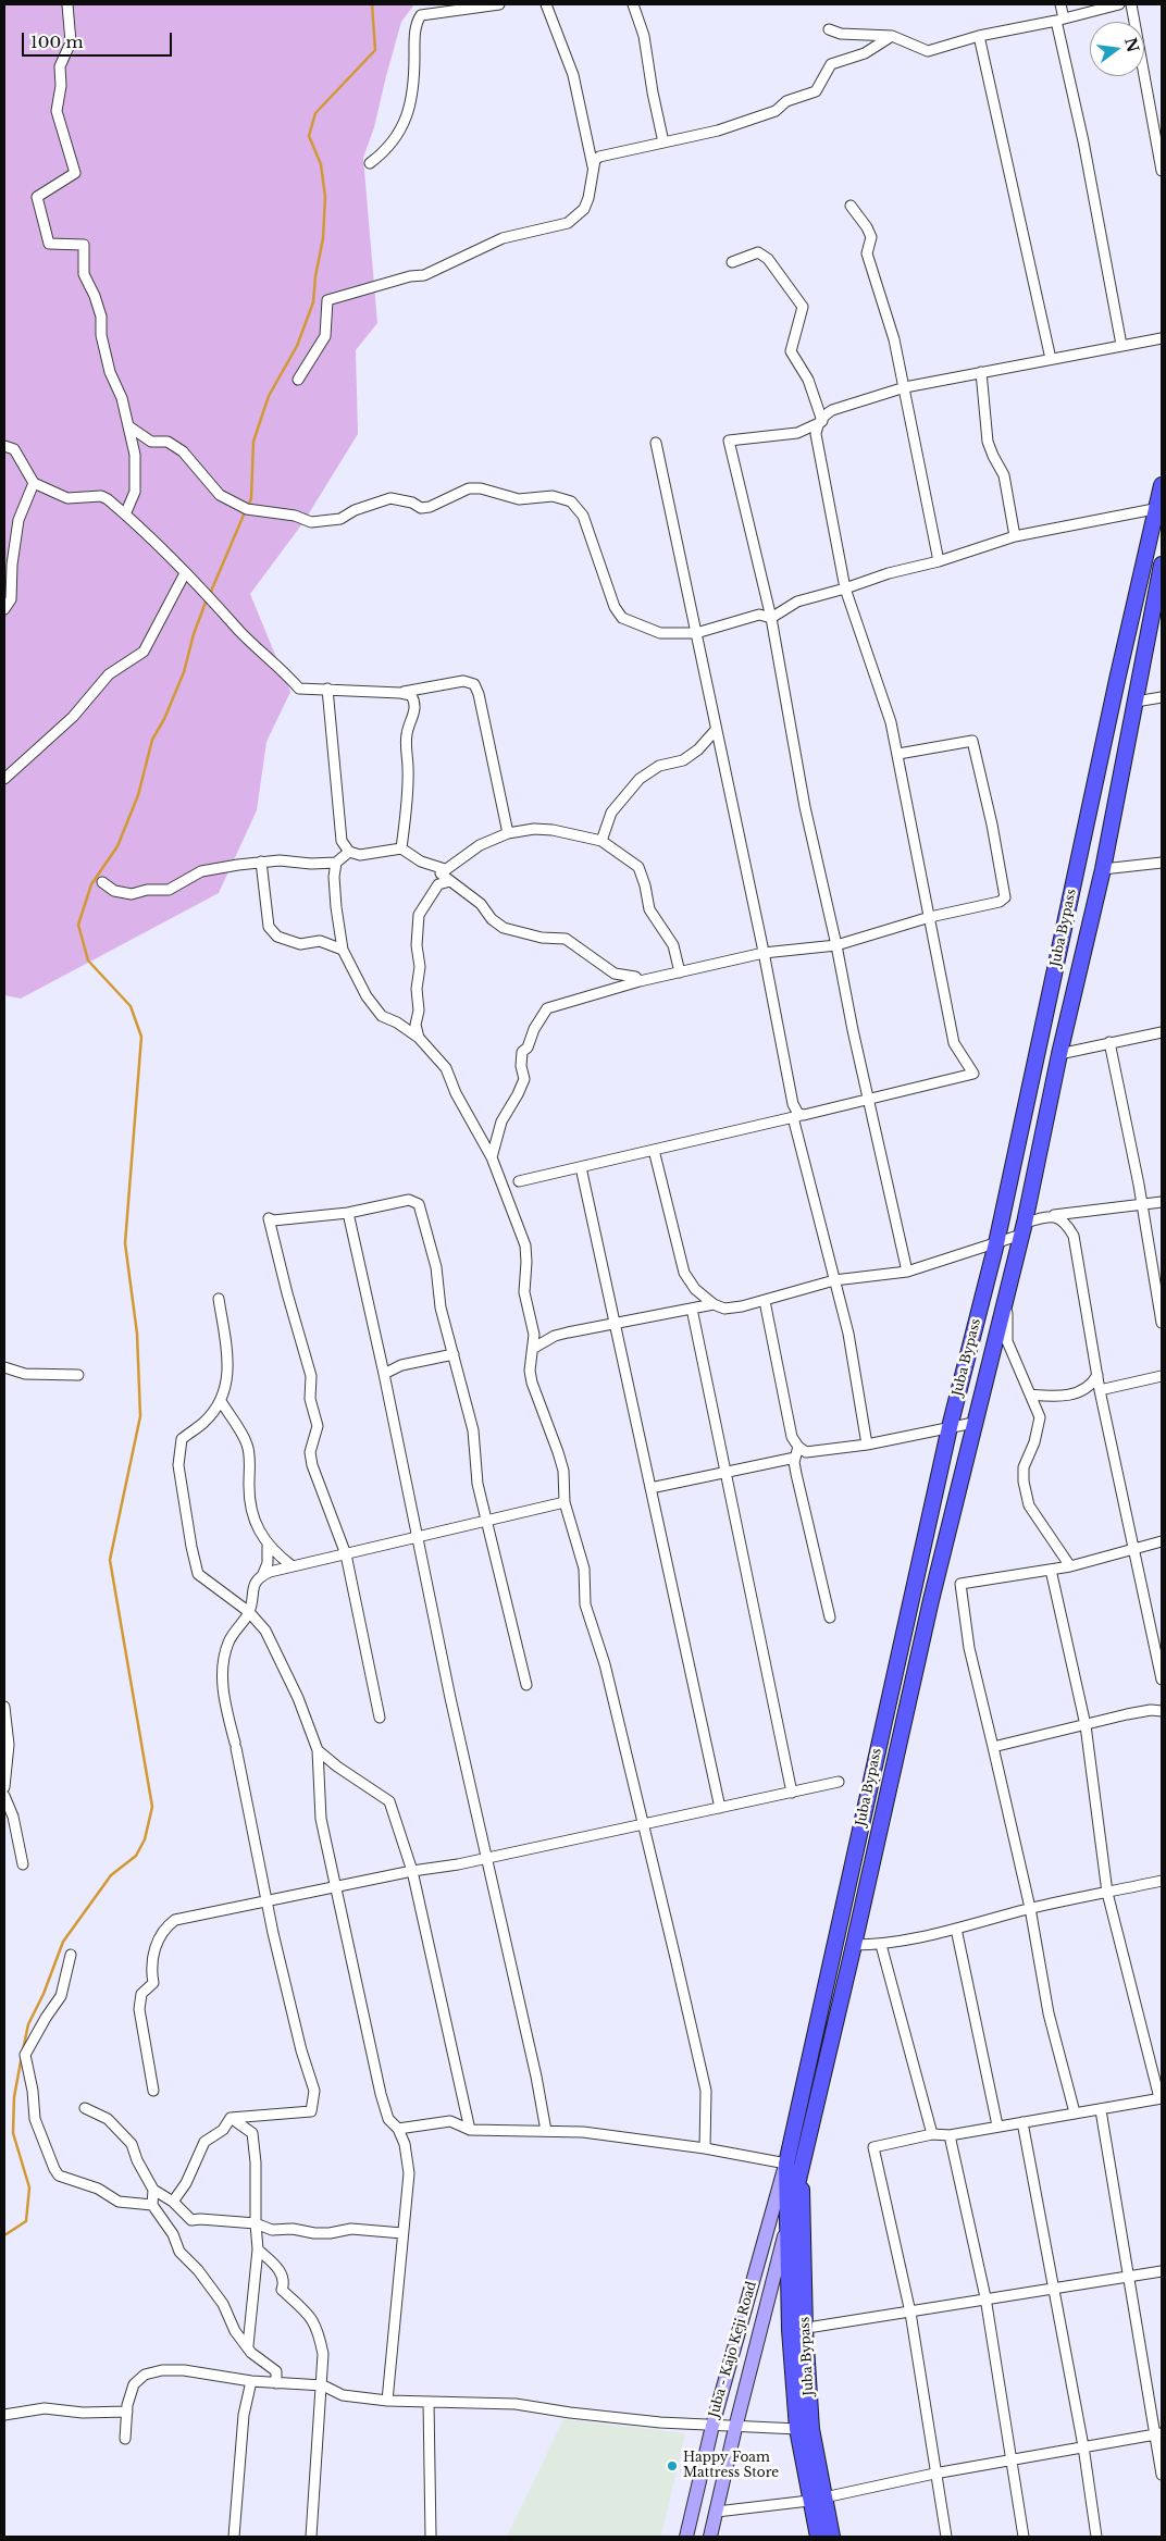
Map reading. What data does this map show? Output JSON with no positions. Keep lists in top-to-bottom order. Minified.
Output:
{"streets":{"main road":["Juba Bypass","Juba - Kajo Keji Road"]},"crossings":[["Juba Bypass","Juba - Kajo Keji Road"]],"places":["Happy Foam Mattress Store"],"scale_bar":"100 m","north":"right"}
